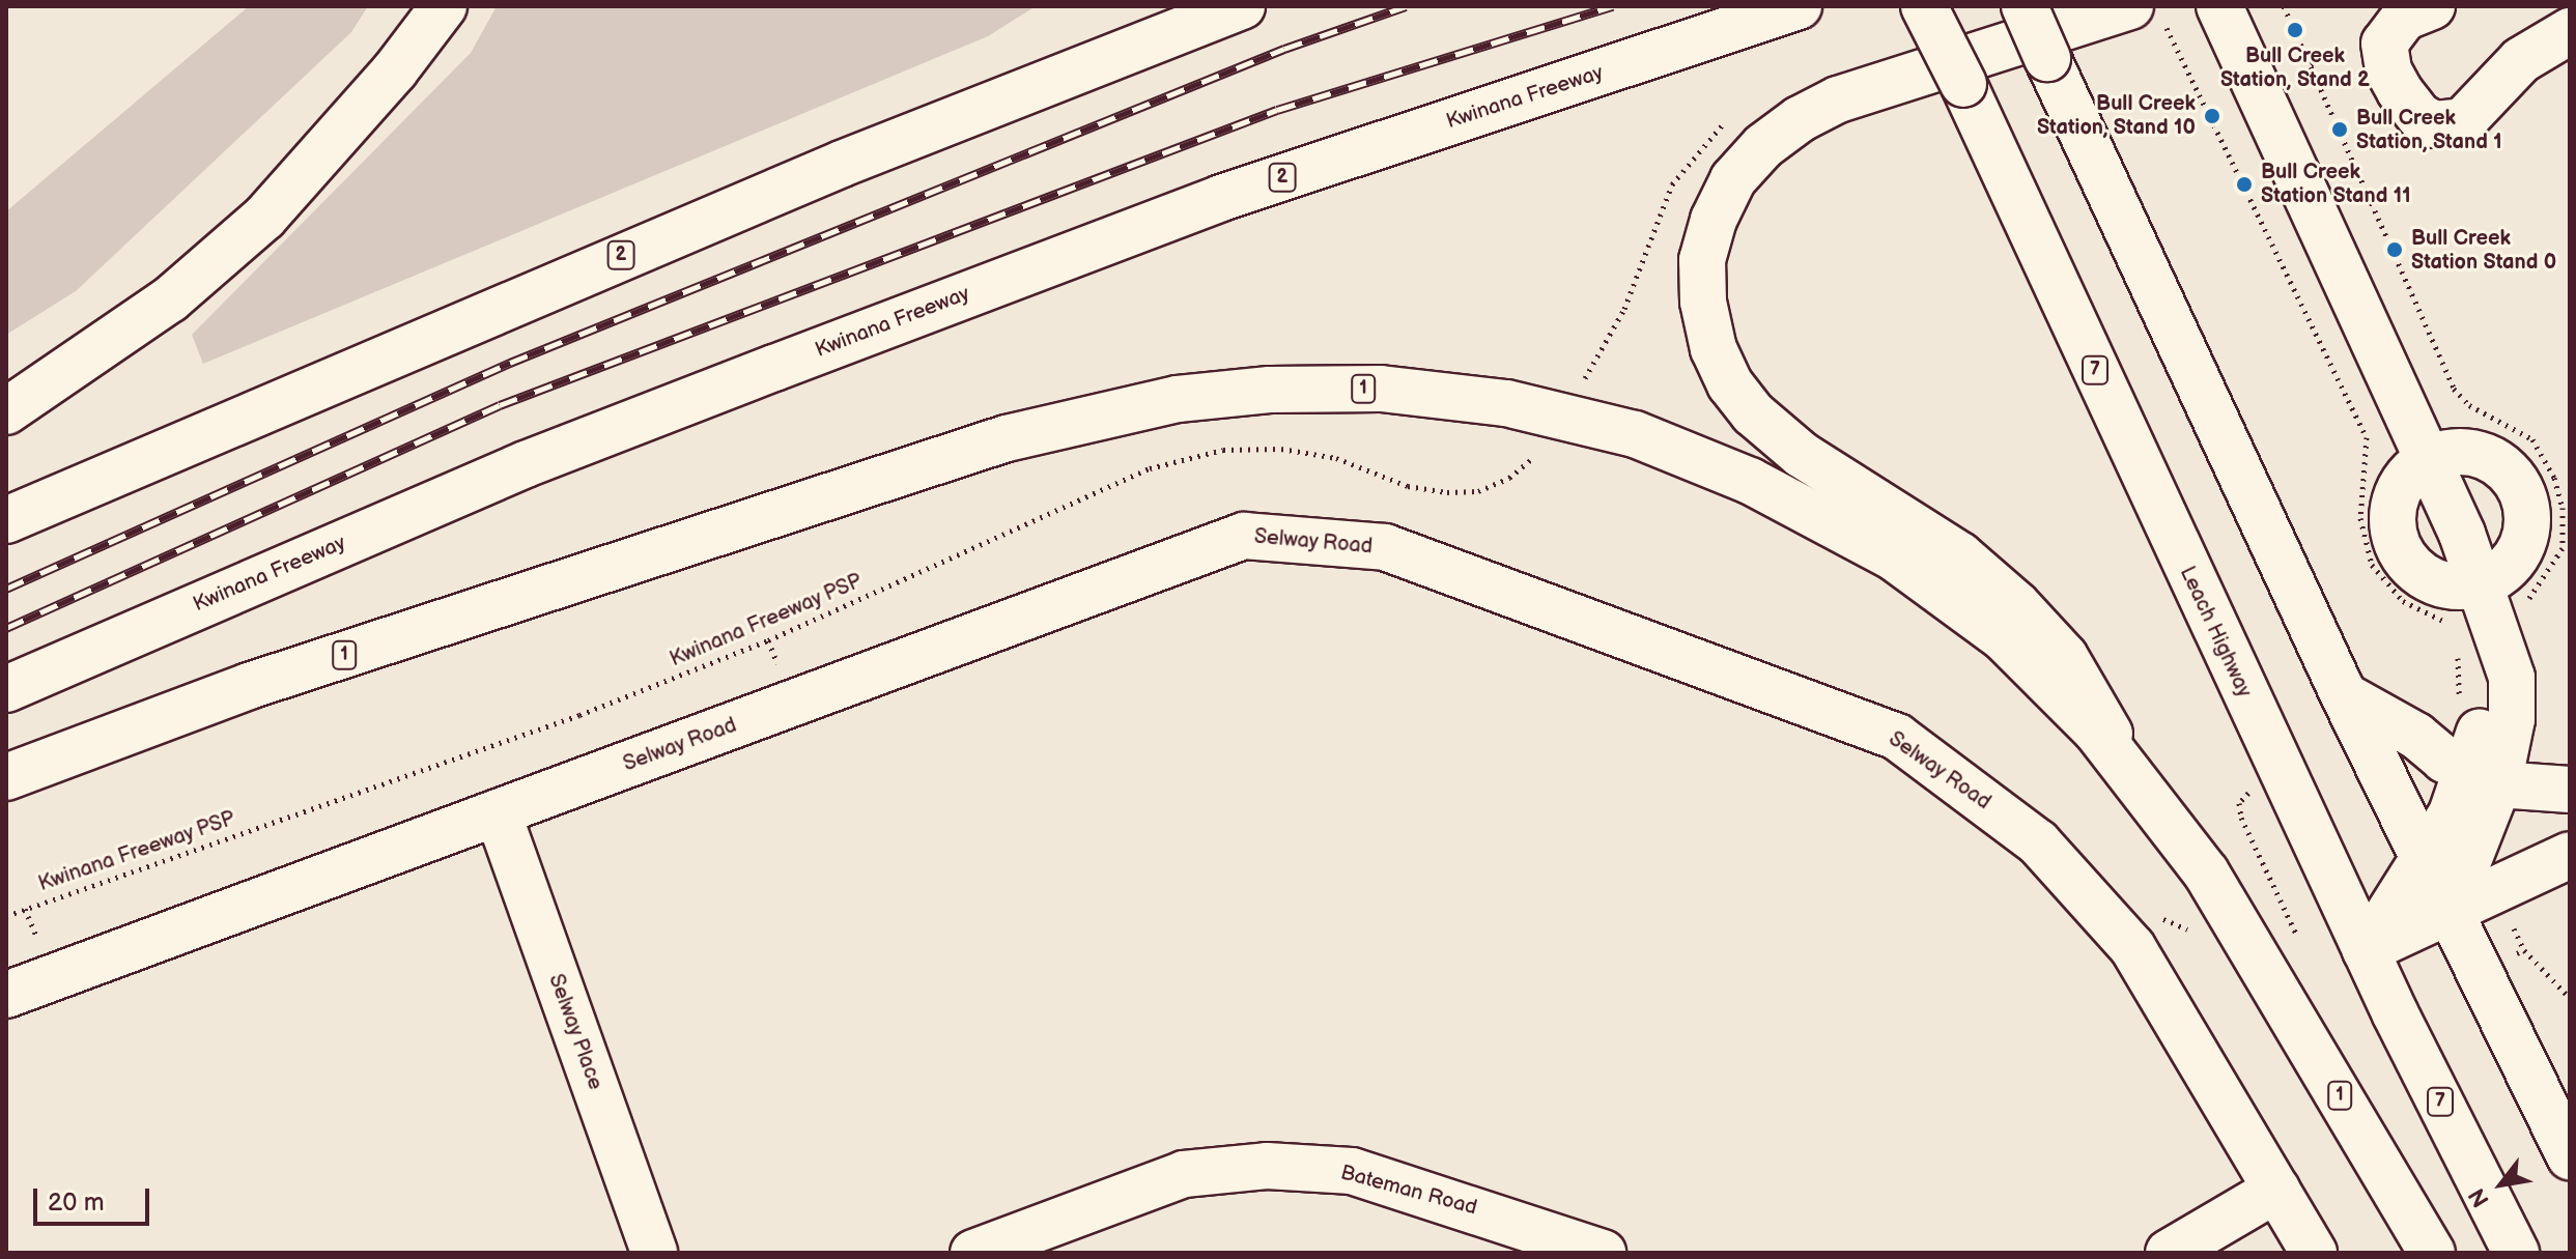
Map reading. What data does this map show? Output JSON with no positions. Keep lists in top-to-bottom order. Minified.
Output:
{"streets":{"main road":["Kwinana Freeway","2","7","1","Selway Road","Leach Highway","Selway Place","Bateman Road"],"path":["Kwinana Freeway PSP"]},"crossings":[["Selway Road","Selway Place"]],"places":["Bull Creek Station, Stand 2","Bull Creek Station, Stand 10","Bull Creek Station, Stand 1","Bull Creek Station Stand 11","Bull Creek Station Stand 0"],"scale_bar":"20 m","north":"bottom left"}
